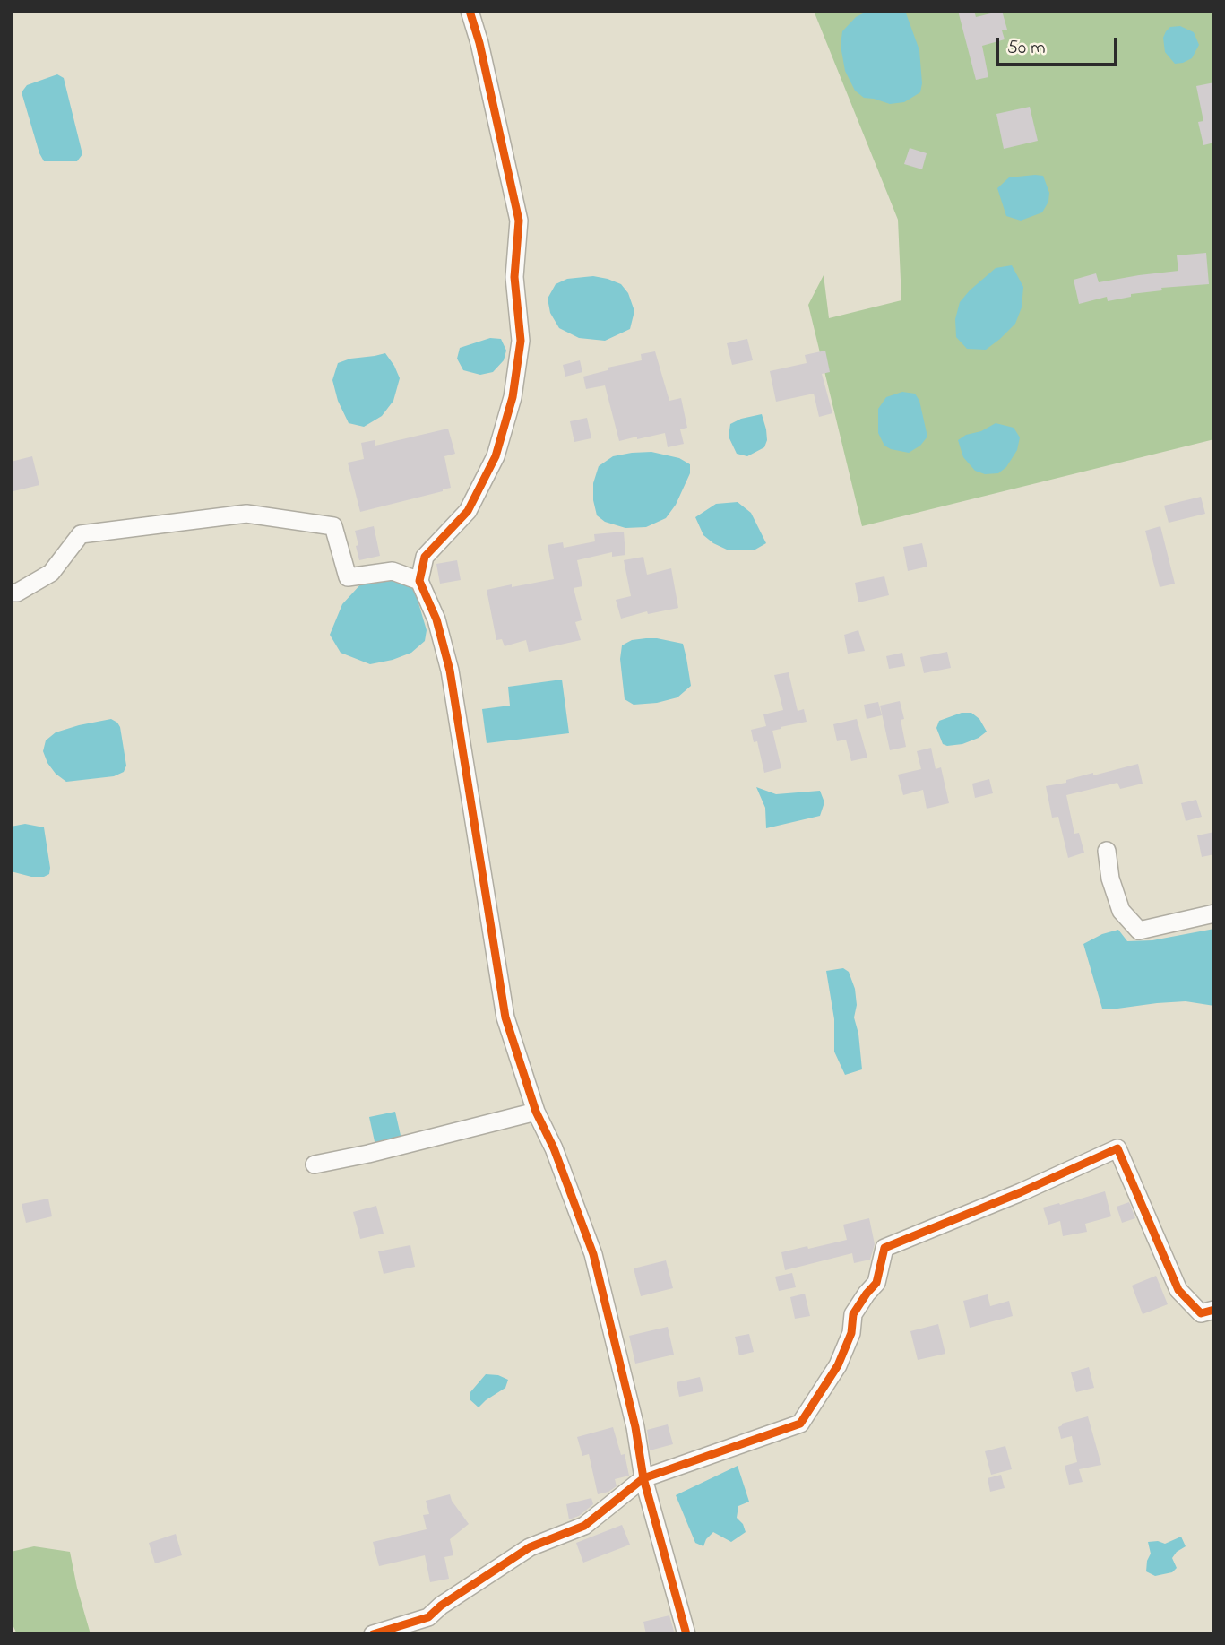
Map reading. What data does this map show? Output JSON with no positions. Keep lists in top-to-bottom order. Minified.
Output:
{"scale_bar":"50 m"}
